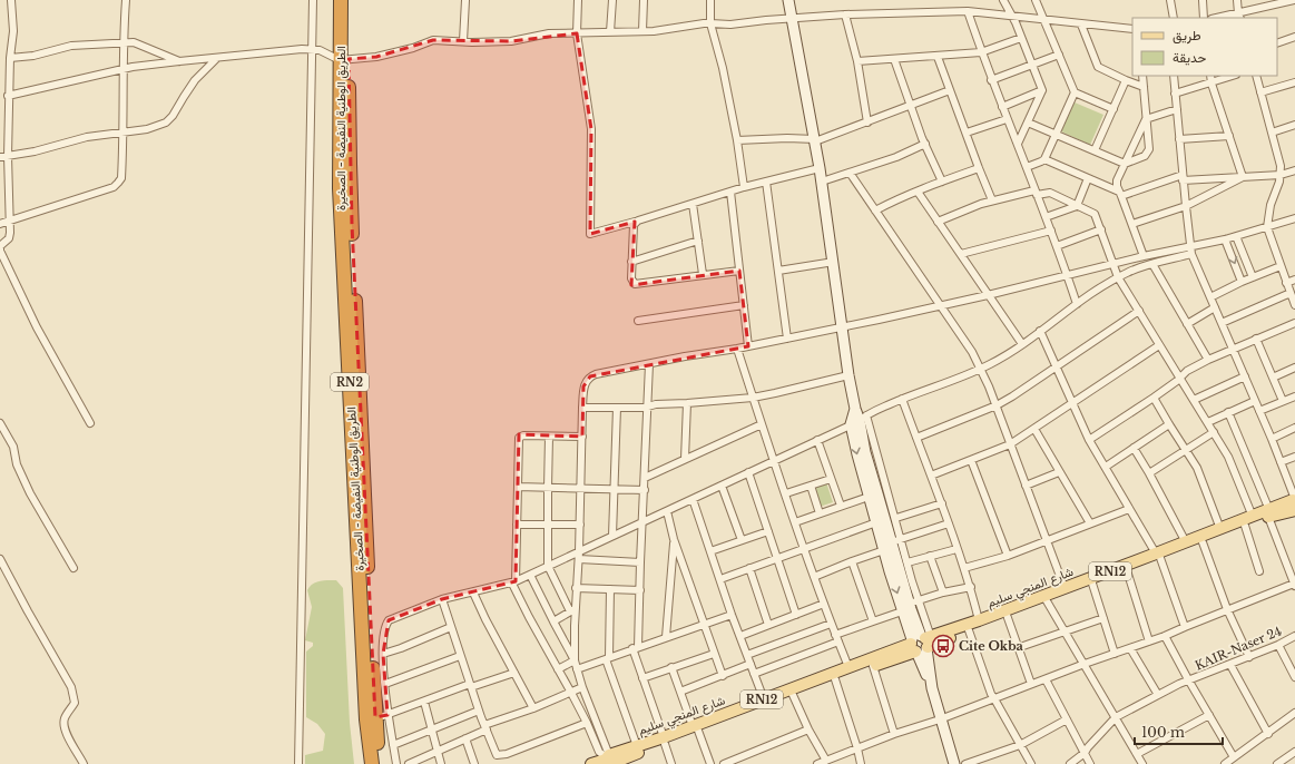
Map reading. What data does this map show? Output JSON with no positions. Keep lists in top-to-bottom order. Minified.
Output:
{"streets":{"highway":["الطريق الوطنية النفيضة - الصخيرة","RN2"],"main road":["RN12","شارع المنجي سليم"],"street":["KAIR-Naser 24"]},"places":{"bus stop":["Cite Okba"]},"legend":["طريق","حديقة"],"scale_bar":"100 m"}
